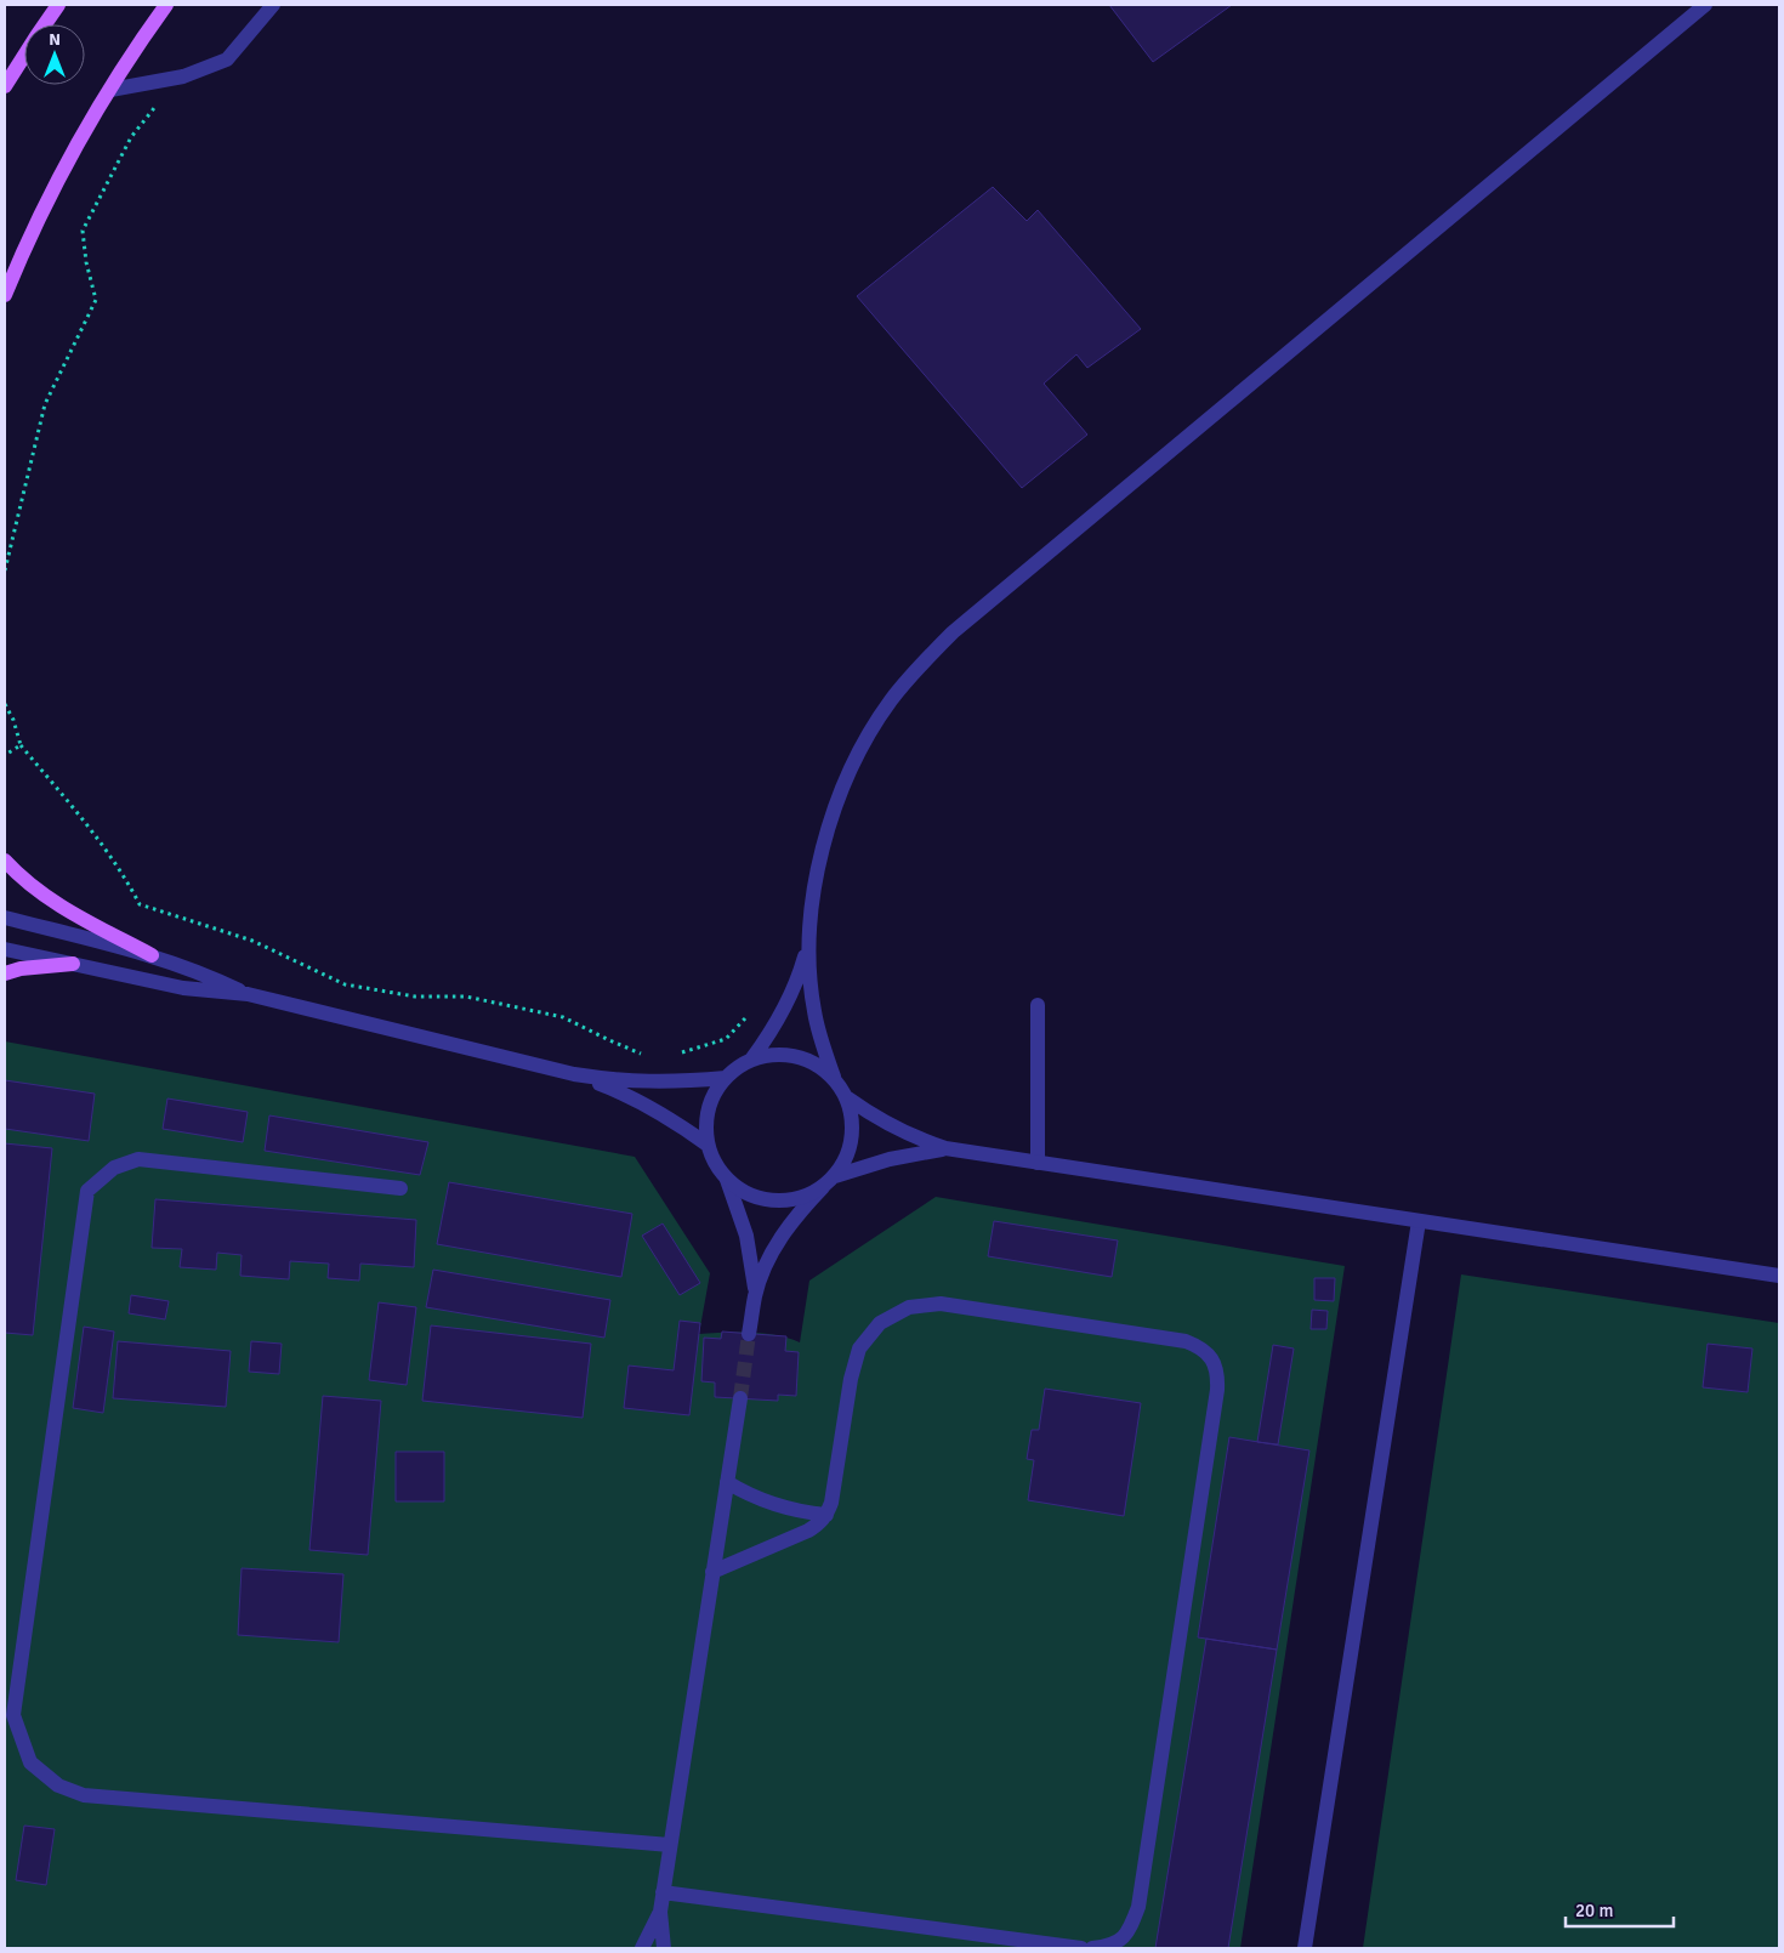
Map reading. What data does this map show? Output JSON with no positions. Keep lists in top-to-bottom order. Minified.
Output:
{"scale_bar":"20 m","north":"top"}
